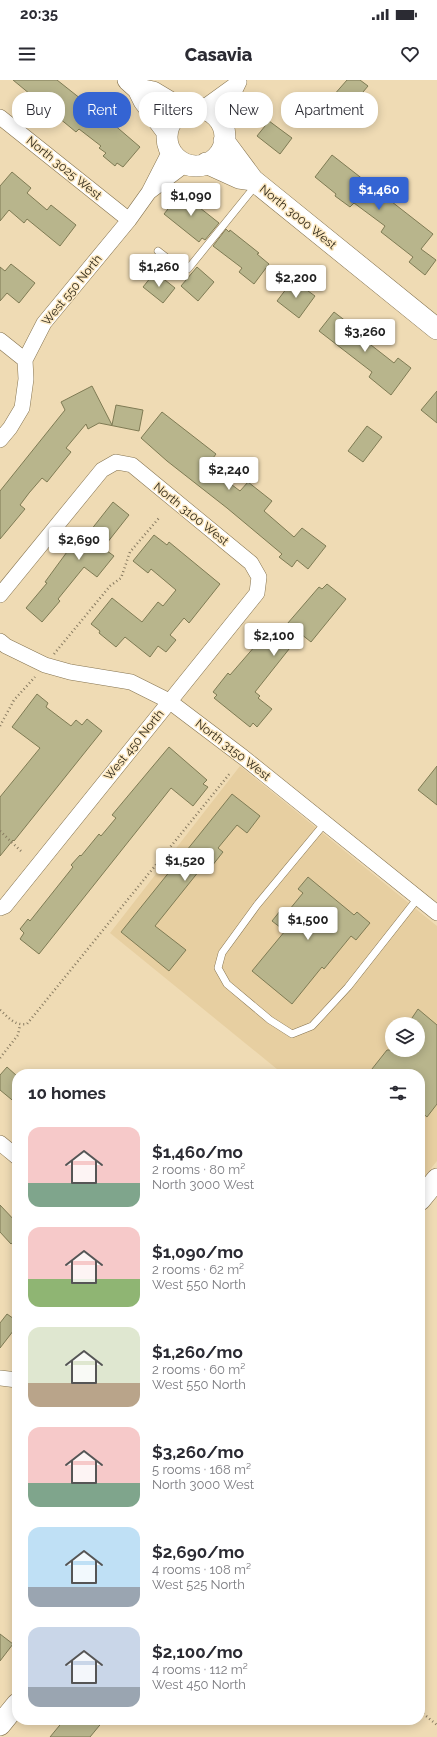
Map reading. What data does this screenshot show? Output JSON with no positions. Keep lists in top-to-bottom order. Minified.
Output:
{"streets":{"main road":["North 3000 West"],"street":["North 3025 West","West 550 North","North 3100 West","West 450 North","North 3150 West"]},"crossings":[["North 3025 West","West 550 North"],["North 3000 West","West 550 North"],["North 3100 West","West 450 North"],["West 450 North","North 3150 West"]],"page":{"status":"20:35","header":"Casavia","chip":["Buy","Rent","Filters","New","Apartment"],"price":["$1,460","$1,090","$1,260","$2,200","$3,260","$2,240","$2,690","$2,100","$1,520","$1,500"],"heading":"10 homes","list":[{"name":"$1,460/mo","note":"2 rooms · 80 m² · North 3000 West"},{"name":"$1,090/mo","note":"2 rooms · 62 m² · West 550 North"},{"name":"$1,260/mo","note":"2 rooms · 60 m² · West 550 North"},{"name":"$3,260/mo","note":"5 rooms · 168 m² · North 3000 West"},{"name":"$2,690/mo","note":"4 rooms · 108 m² · West 525 North"},{"name":"$2,100/mo","note":"4 rooms · 112 m² · West 450 North"}]}}
